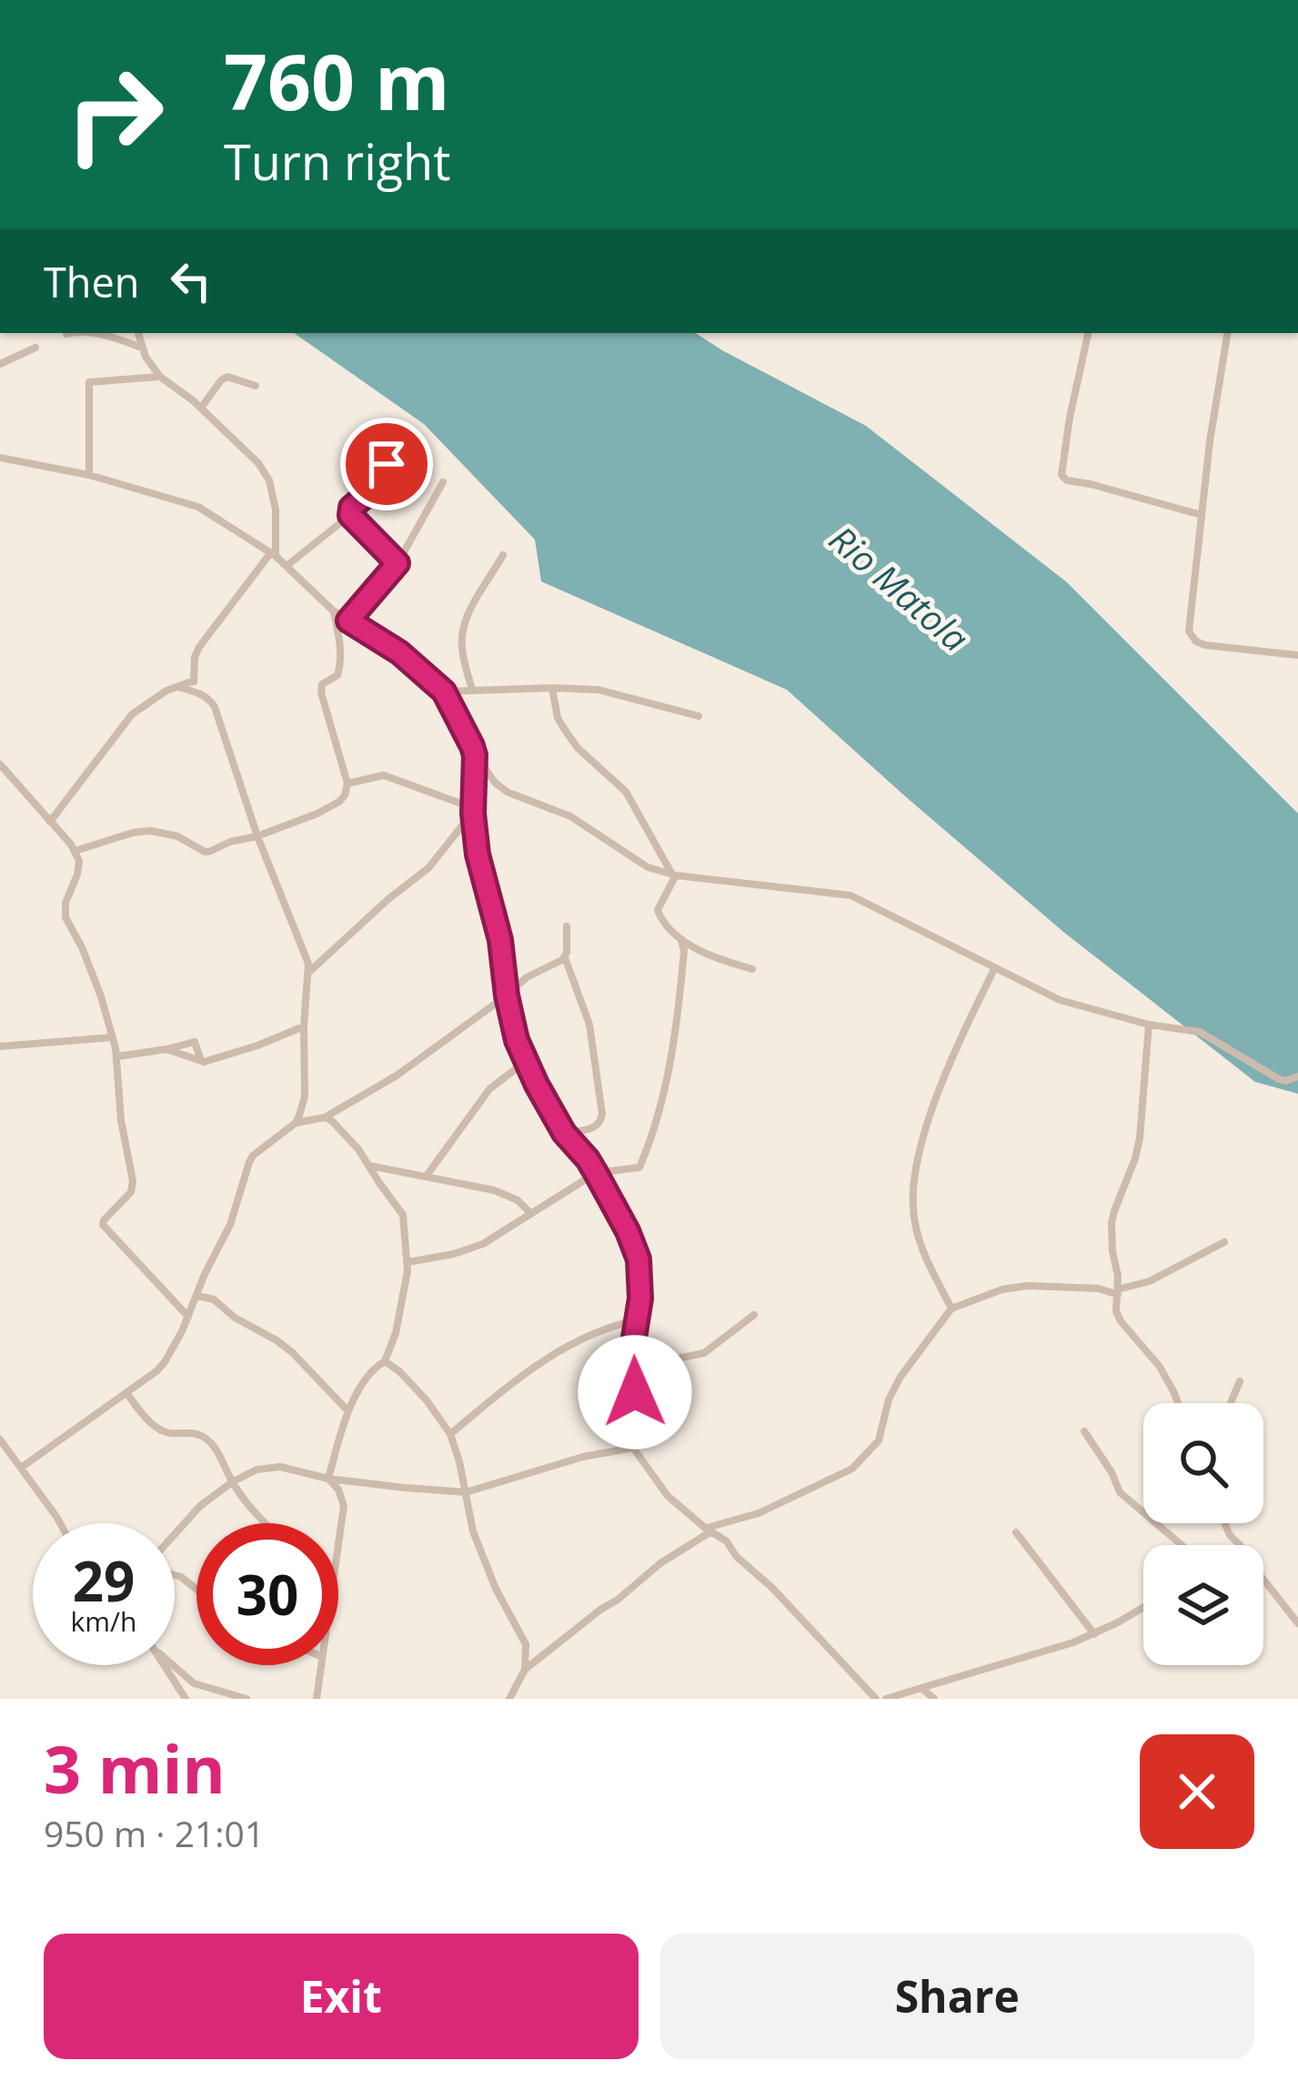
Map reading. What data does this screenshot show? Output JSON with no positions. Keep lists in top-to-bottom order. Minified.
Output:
{"water":["Rio Matola"],"page":{"turn":["760 m","Turn right"],"then":"Then","speed":"29 km/h","limit":"30","heading":["3 min","950 m · 21:01"],"buttons":["Exit","Share"]}}
